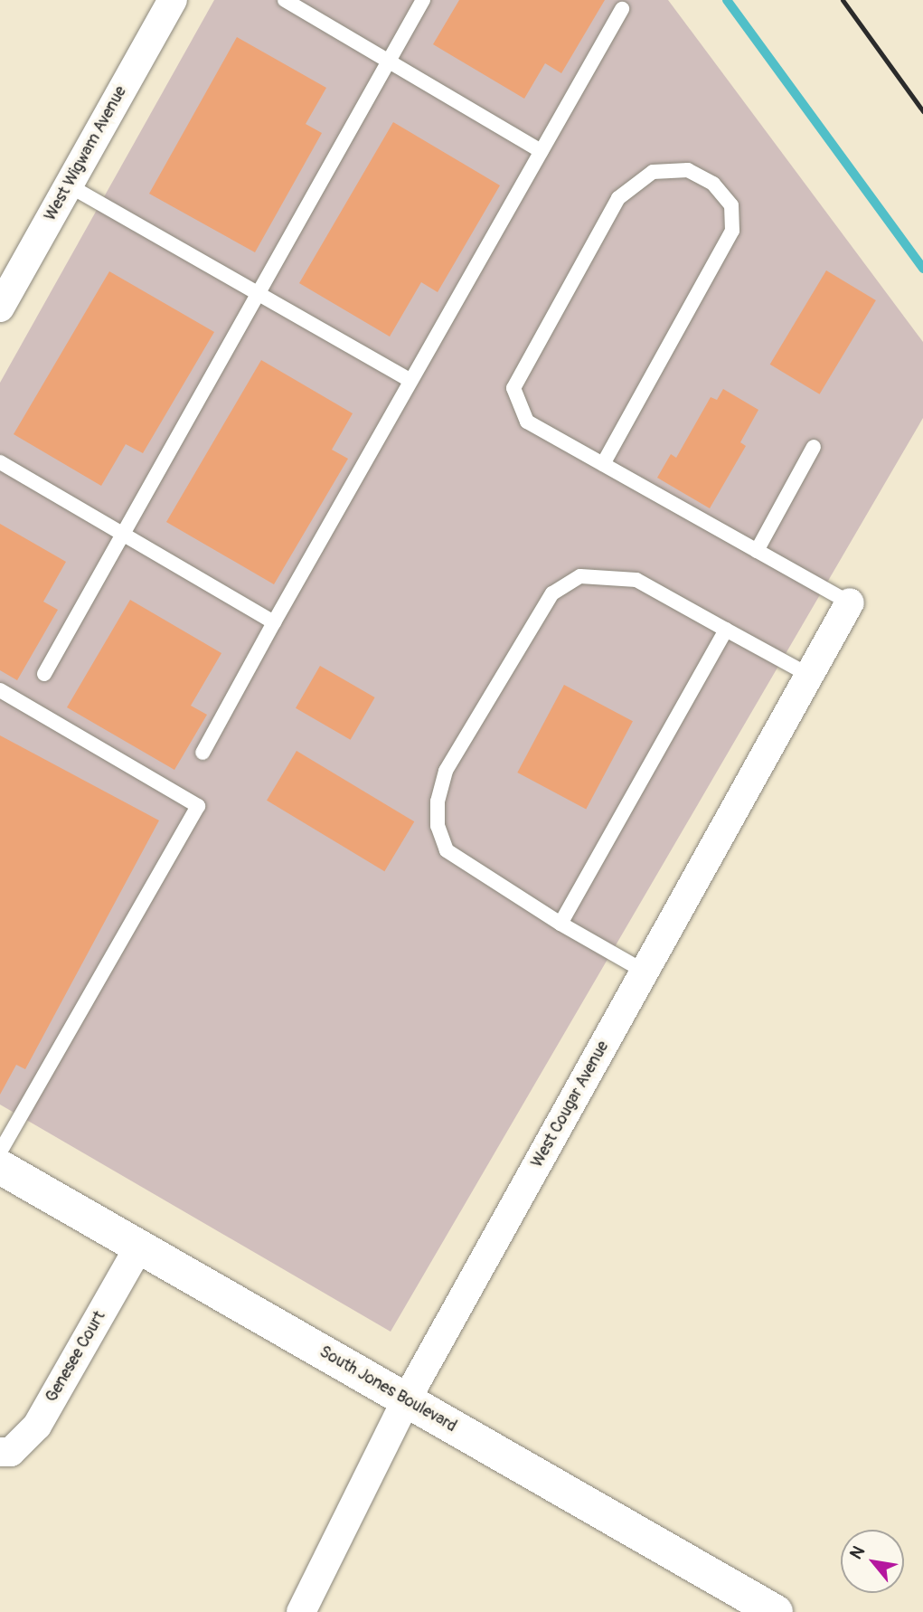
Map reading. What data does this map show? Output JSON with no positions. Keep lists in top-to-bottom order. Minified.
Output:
{"streets":{"main road":["South Jones Boulevard"],"street":["West Wigwam Avenue","West Cougar Avenue","Genesee Court"]},"crossings":[["West Cougar Avenue","South Jones Boulevard"],["Genesee Court","South Jones Boulevard"]],"north":"top left"}
